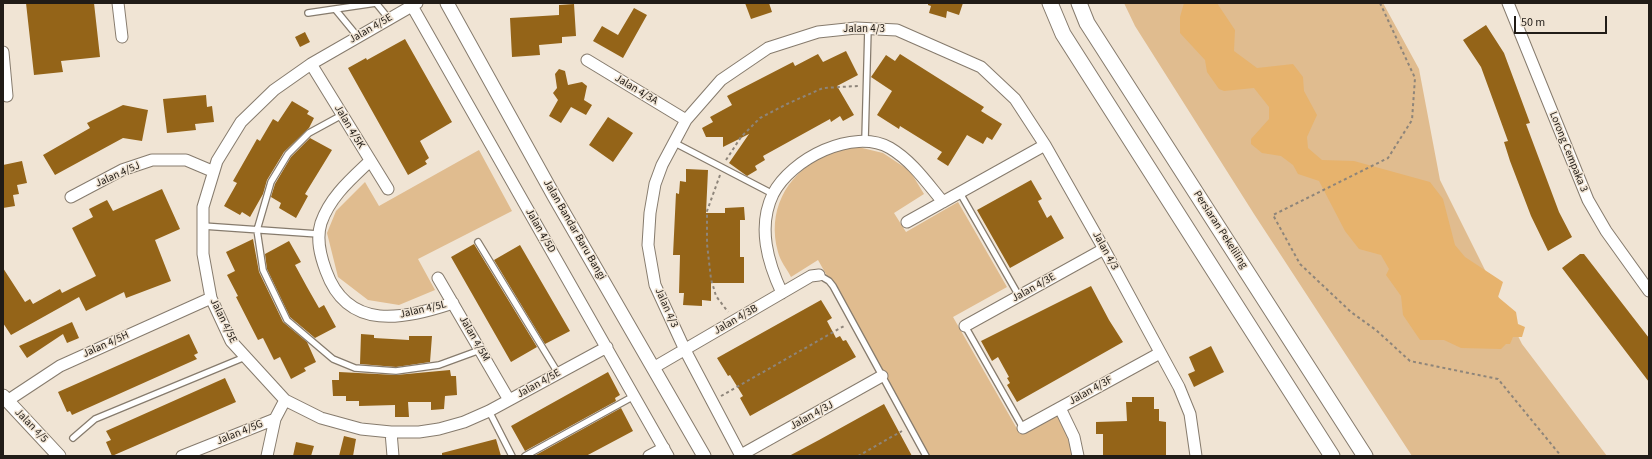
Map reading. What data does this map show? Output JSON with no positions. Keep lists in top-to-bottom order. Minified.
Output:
{"streets":{"main road":["Persiaran Pekeliling"],"street":["Jalan 4/5E","Jalan 4/3","Jalan 4/3A","Jalan 4/5K","Lorong Cempaka 3","Jalan 4/5J","Jalan Bandar Baru Bangi","Jalan 4/5D","Jalan 4/3E","Jalan 4/5L","Jalan 4/3B","Jalan 4/5M","Jalan 4/5H","Jalan 4/3F","Jalan 4/3J","Jalan 4/5","Jalan 4/5G"]},"crossings":[["Jalan 4/5E","Jalan 4/5K"],["Jalan 4/5E","Jalan 4/5J"],["Jalan 4/5E","Jalan 4/5D"],["Jalan 4/5E","Jalan 4/5M"],["Jalan 4/5E","Jalan 4/5H"],["Jalan 4/3","Jalan 4/3A"],["Jalan 4/3","Jalan 4/3E"],["Jalan 4/3","Jalan 4/3B"],["Jalan 4/3","Jalan 4/3F"],["Jalan 4/3","Jalan 4/3J"],["Jalan 4/5K","Jalan 4/5L"],["Jalan Bandar Baru Bangi","Jalan 4/3B"],["Jalan 4/5L","Jalan 4/5M"],["Jalan 4/5H","Jalan 4/5"]],"scale_bar":"50 m"}
